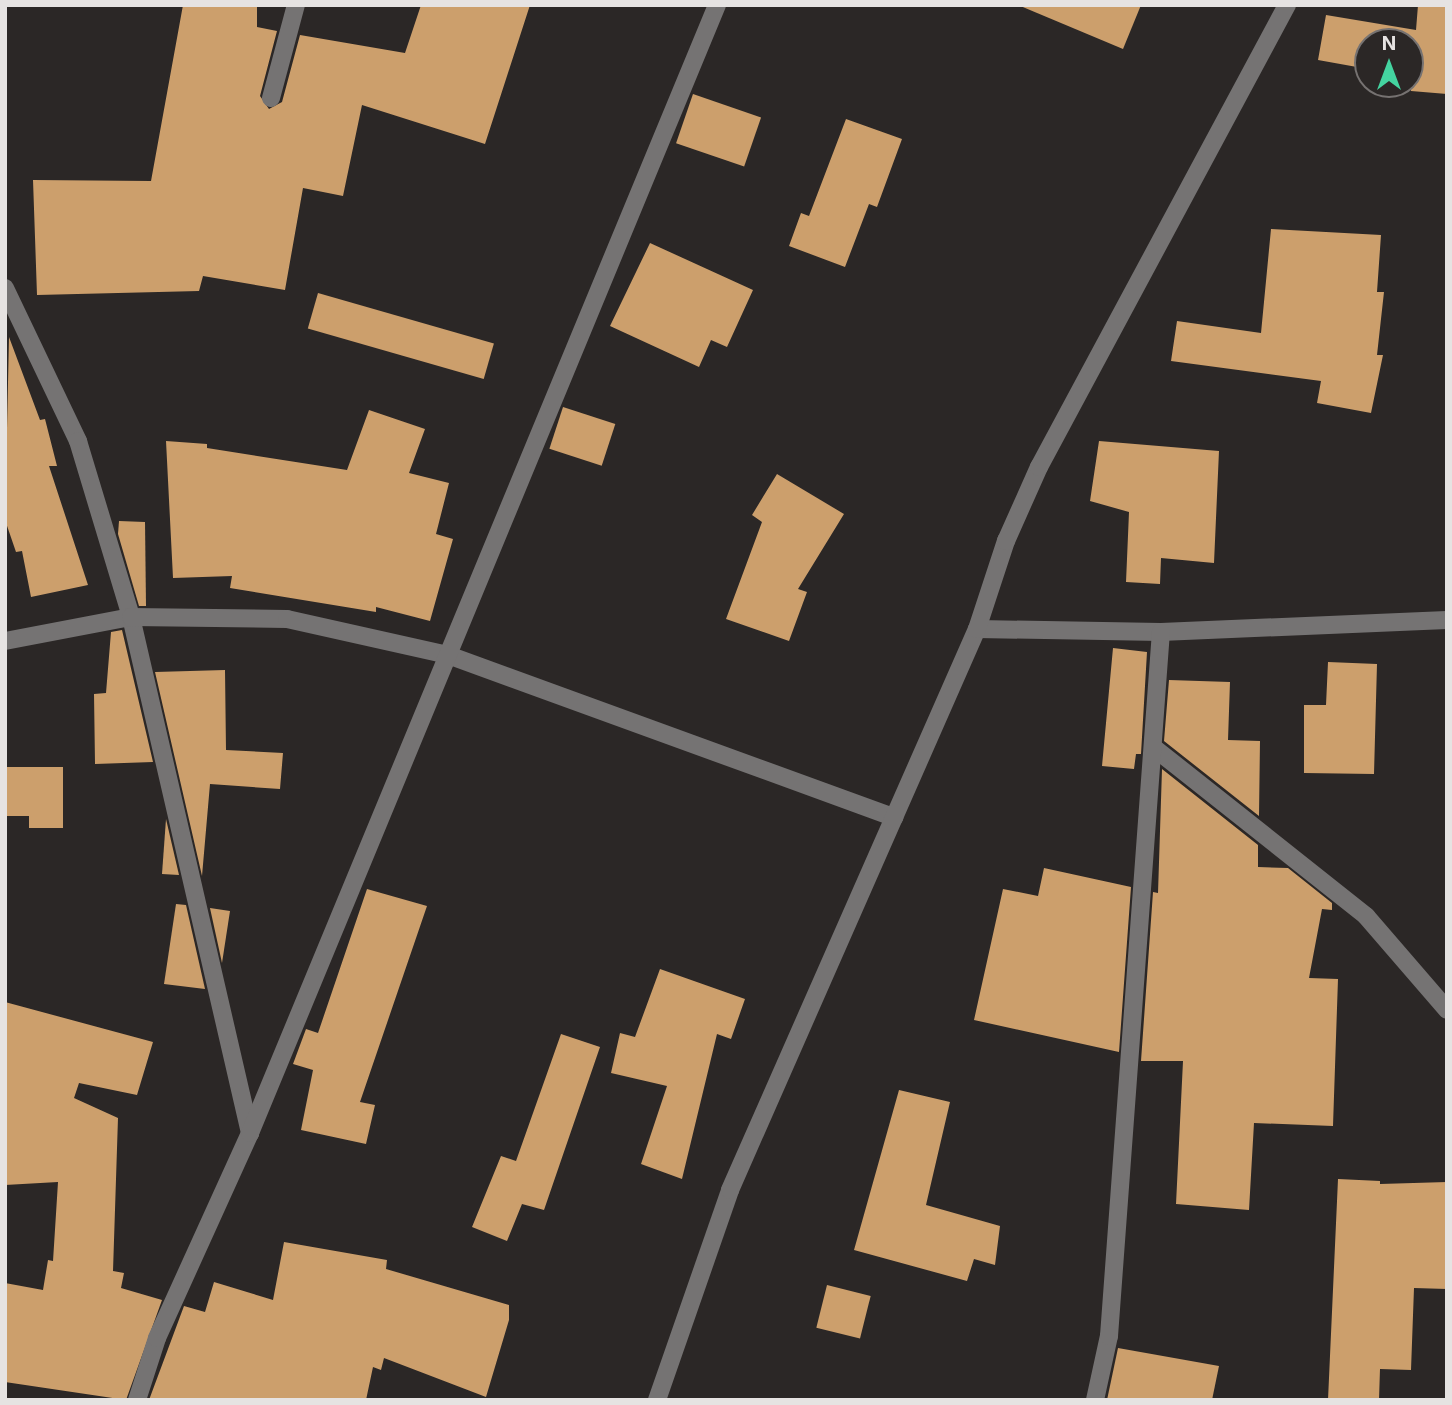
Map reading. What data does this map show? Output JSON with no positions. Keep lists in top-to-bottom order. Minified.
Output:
{"north":"top"}
